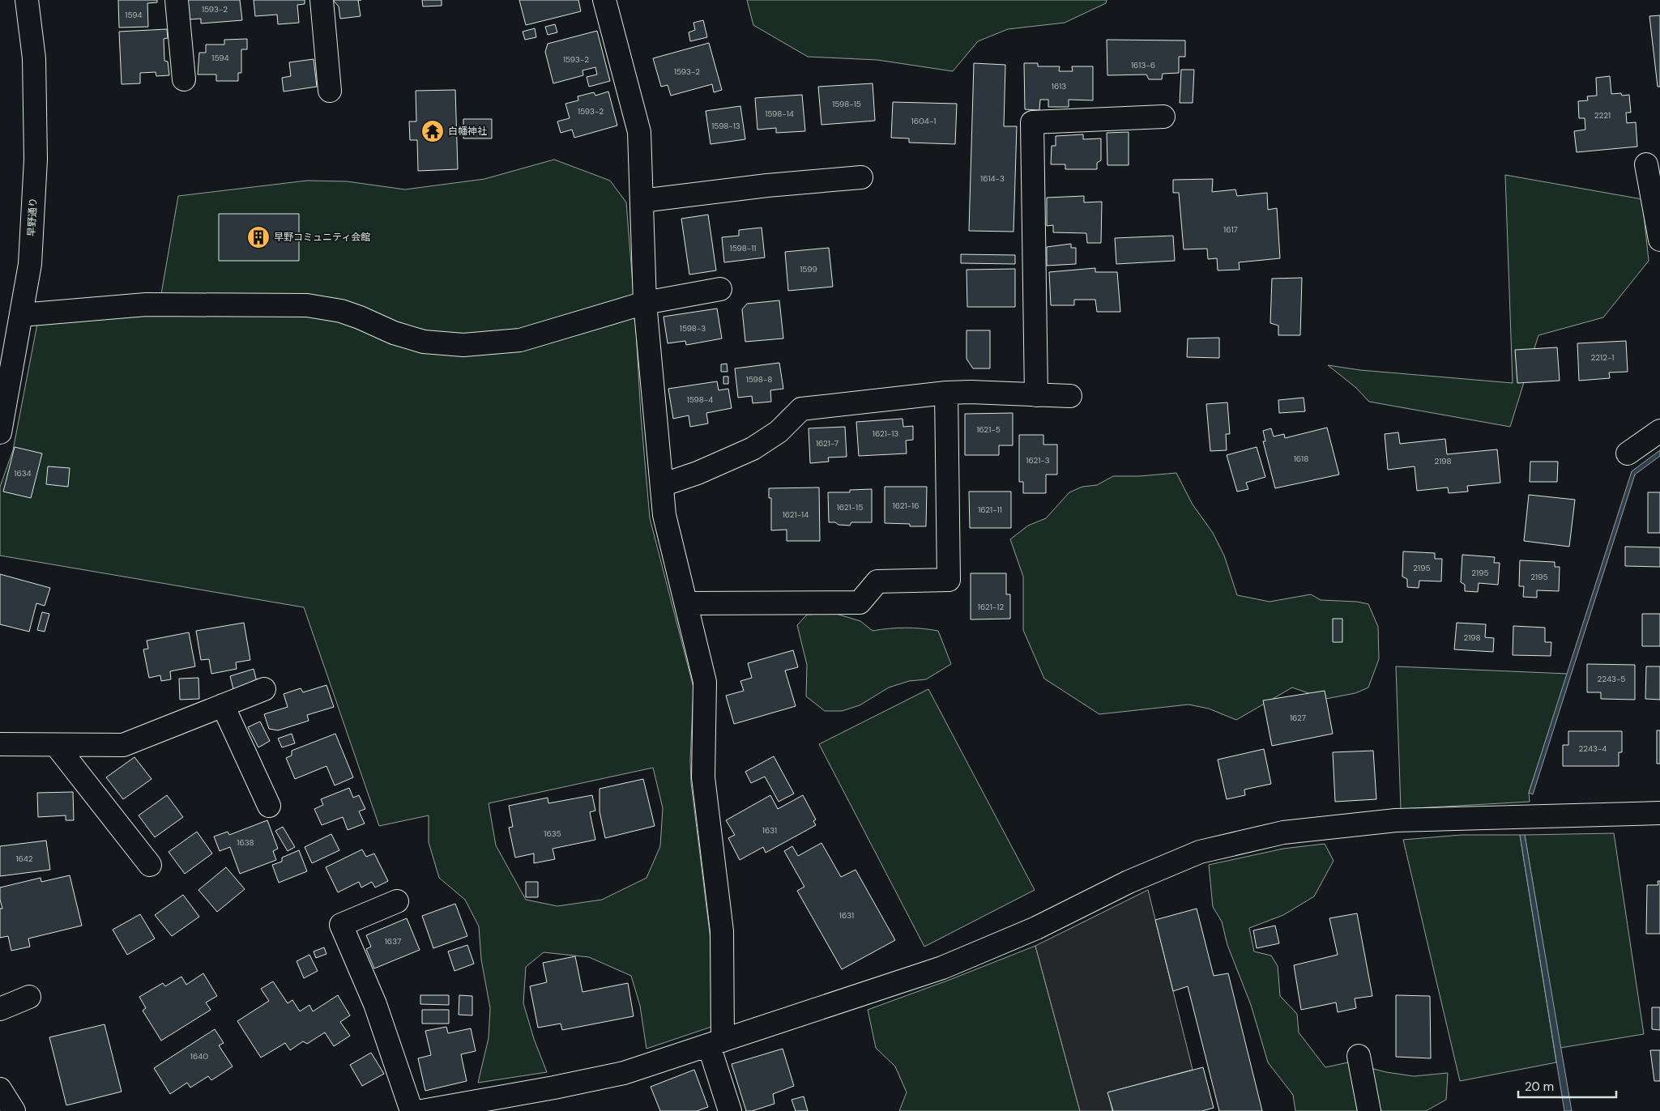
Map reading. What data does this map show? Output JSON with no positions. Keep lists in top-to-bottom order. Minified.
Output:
{"streets":{"street":["早野通り"]},"places":{"temple":["白幡神社"],"building":["早野コミュニティ会館"]},"house_numbers":["1593-2","1594","1594","1593-2","1613-6","1593-2","1613","1598-15","1593-2","1598-14","2221","1604-1","1598-13","1614-3","1617","1598-11","1599","1598-3","2212-1","1598-8","1598-4","1621-5","1621-13","1621-7","1618","1621-3","2198","1634","1621-16","1621-15","1621-11","1621-14","2195","2195","2195","1621-12","2198","2243-5","1627","2243-4","1631","1635","1638","1642","1631","1637","1640"],"scale_bar":"20 m"}
